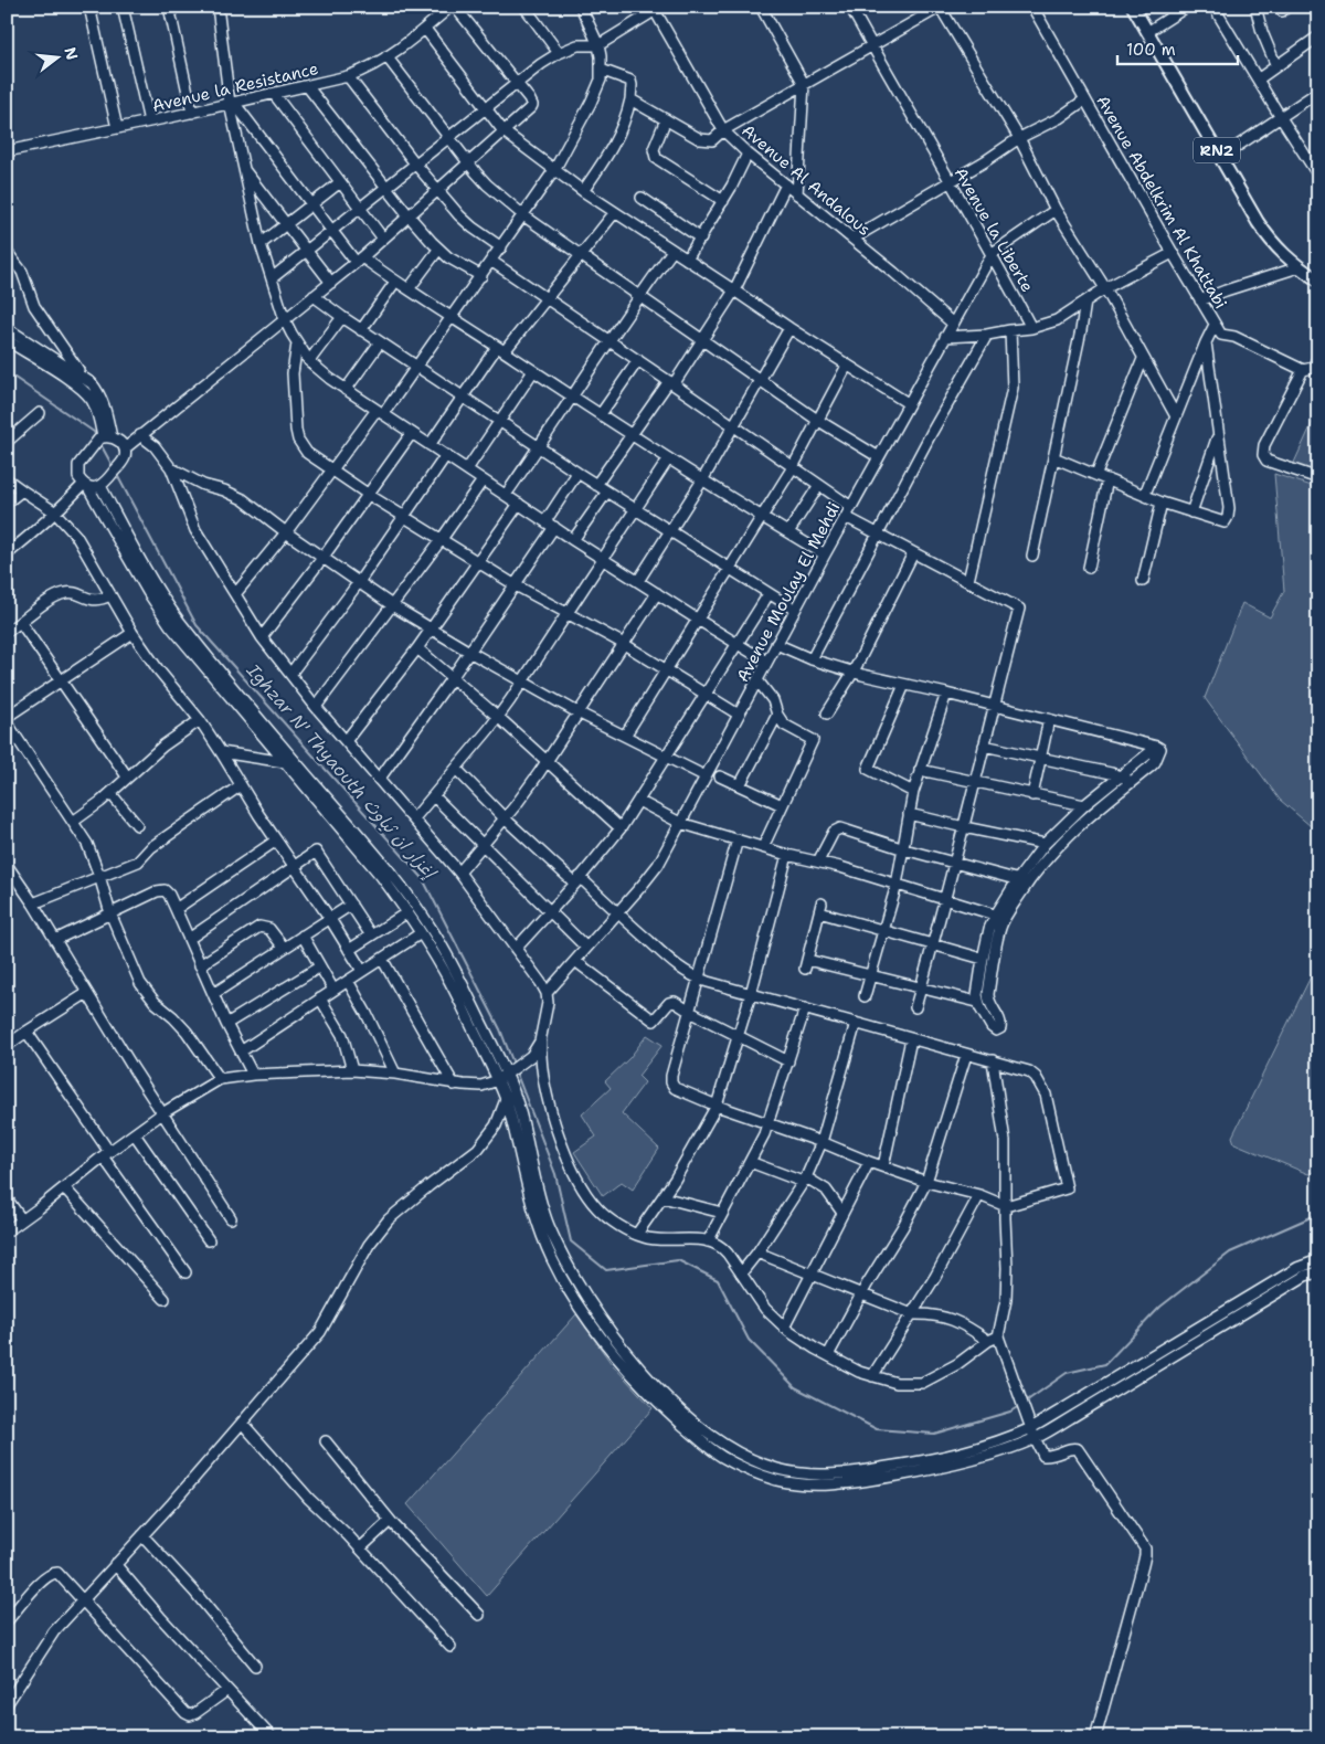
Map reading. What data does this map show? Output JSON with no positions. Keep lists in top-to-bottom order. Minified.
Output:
{"streets":{"main road":["RN2"],"street":["Avenue la Resistance","Avenue Al Andalous","Avenue Abdelkrim Al Khattabi","Avenue la Liberte","Avenue Moulay El Mehdi"]},"crossings":[["Avenue Al Andalous","Avenue Moulay El Mehdi"],["Avenue la Liberte","Avenue Moulay El Mehdi"]],"water":["Ighzar N' Thyaouth إغزار ان ثياوث"],"scale_bar":"100 m","north":"right"}
